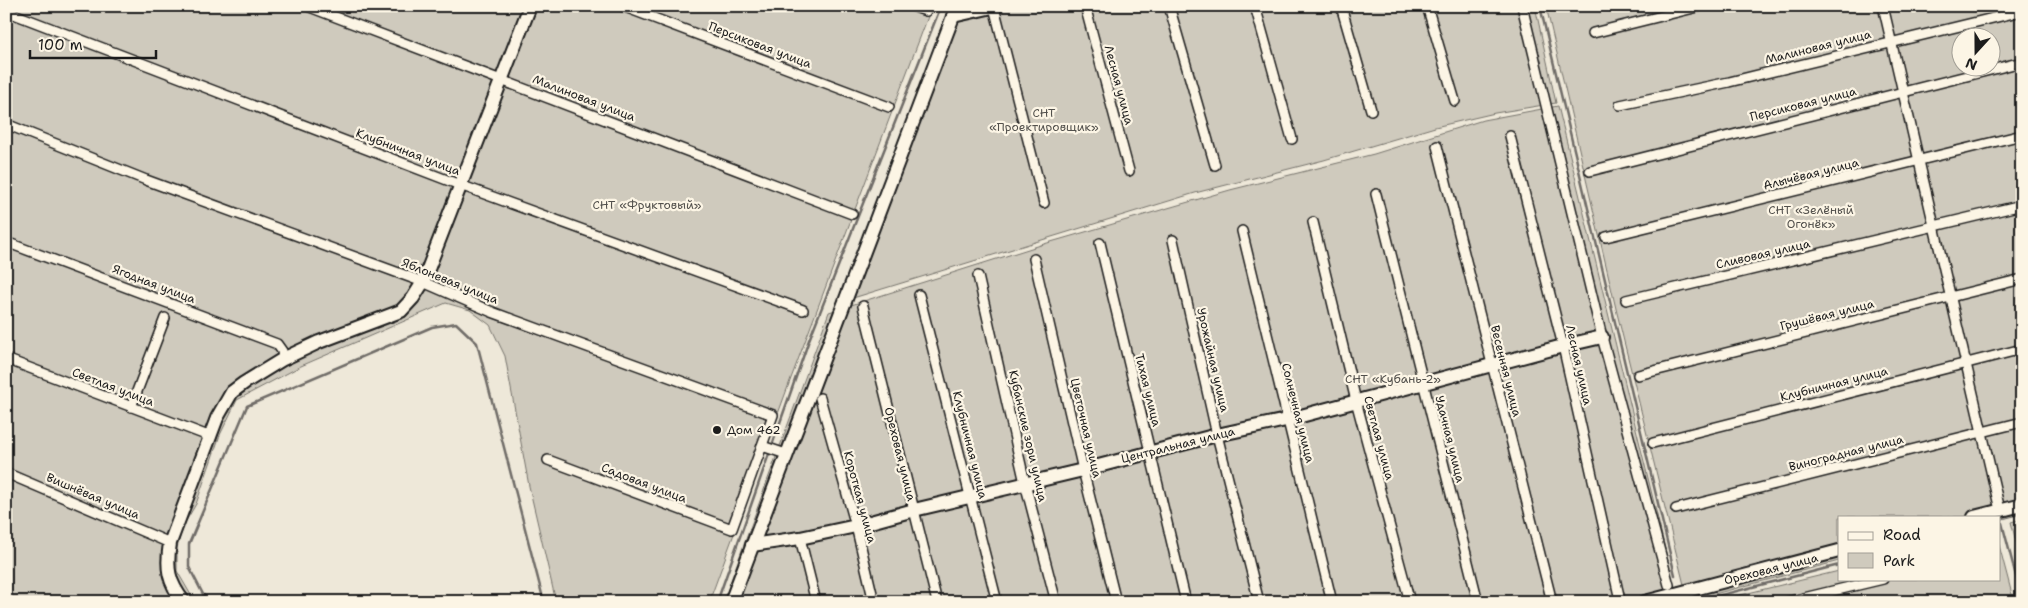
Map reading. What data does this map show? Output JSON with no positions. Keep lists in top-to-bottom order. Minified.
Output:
{"streets":{"street":["Персиковая улица","Малиновая улица","Лесная улица","Клубничная улица","Алычёвая улица","Сливовая улица","Яблоневая улица","Ягодная улица","Грушёвая улица","Урожайная улица","Весенняя улица","Светлая улица","Тихая улица","Солнечная улица","Цветочная улица","Кубанские зори улица","Удачная улица","Центральная улица","Виноградная улица","Ореховая улица","Садовая улица","Вишнёвая улица","Короткая улица"]},"crossings":[["Лесная улица","Центральная улица"],["Клубничная улица","Центральная улица"],["Яблоневая улица","Садовая улица"],["Урожайная улица","Центральная улица"],["Весенняя улица","Центральная улица"],["Светлая улица","Центральная улица"],["Тихая улица","Центральная улица"],["Солнечная улица","Центральная улица"],["Цветочная улица","Центральная улица"],["Кубанские зори улица","Центральная улица"],["Удачная улица","Центральная улица"],["Центральная улица","Ореховая улица"],["Центральная улица","Короткая улица"]],"parks":["СНТ «Проектировщик»","СНТ «Фруктовый»","СНТ «Зелёный Огонёк»","СНТ «Кубань-2»"],"places":["Дом 462"],"legend":["Road","Park"],"scale_bar":"100 m","north":"bottom"}
